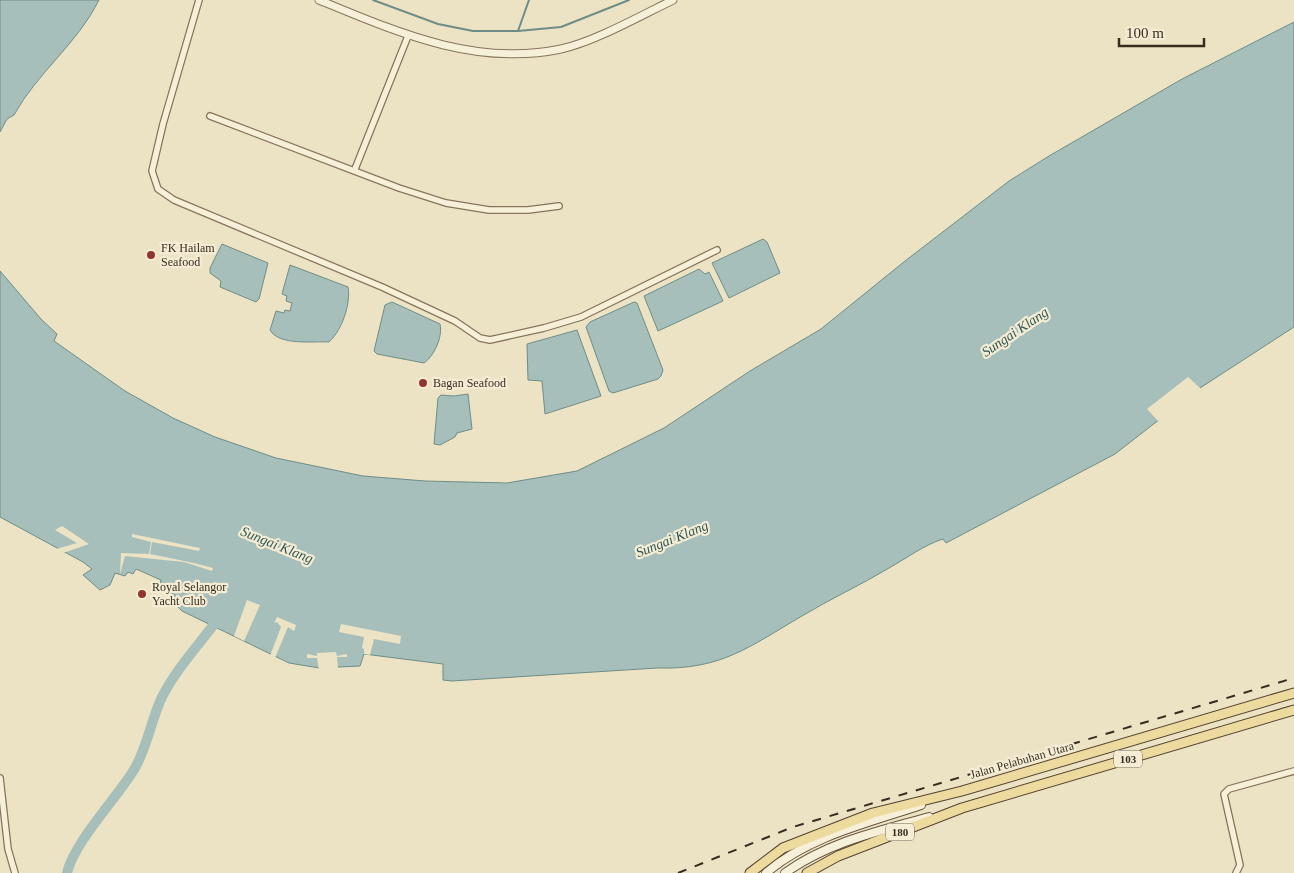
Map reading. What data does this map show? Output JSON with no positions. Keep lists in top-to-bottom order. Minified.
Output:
{"streets":{"main road":["103","Jalan Pelabuhan Utara","180"]},"crossings":[["103","180"],["Jalan Pelabuhan Utara","180"]],"water":["Sungai Klang"],"places":["FK Hailam Seafood","Bagan Seafood","Royal Selangor Yacht Club"],"scale_bar":"100 m"}
